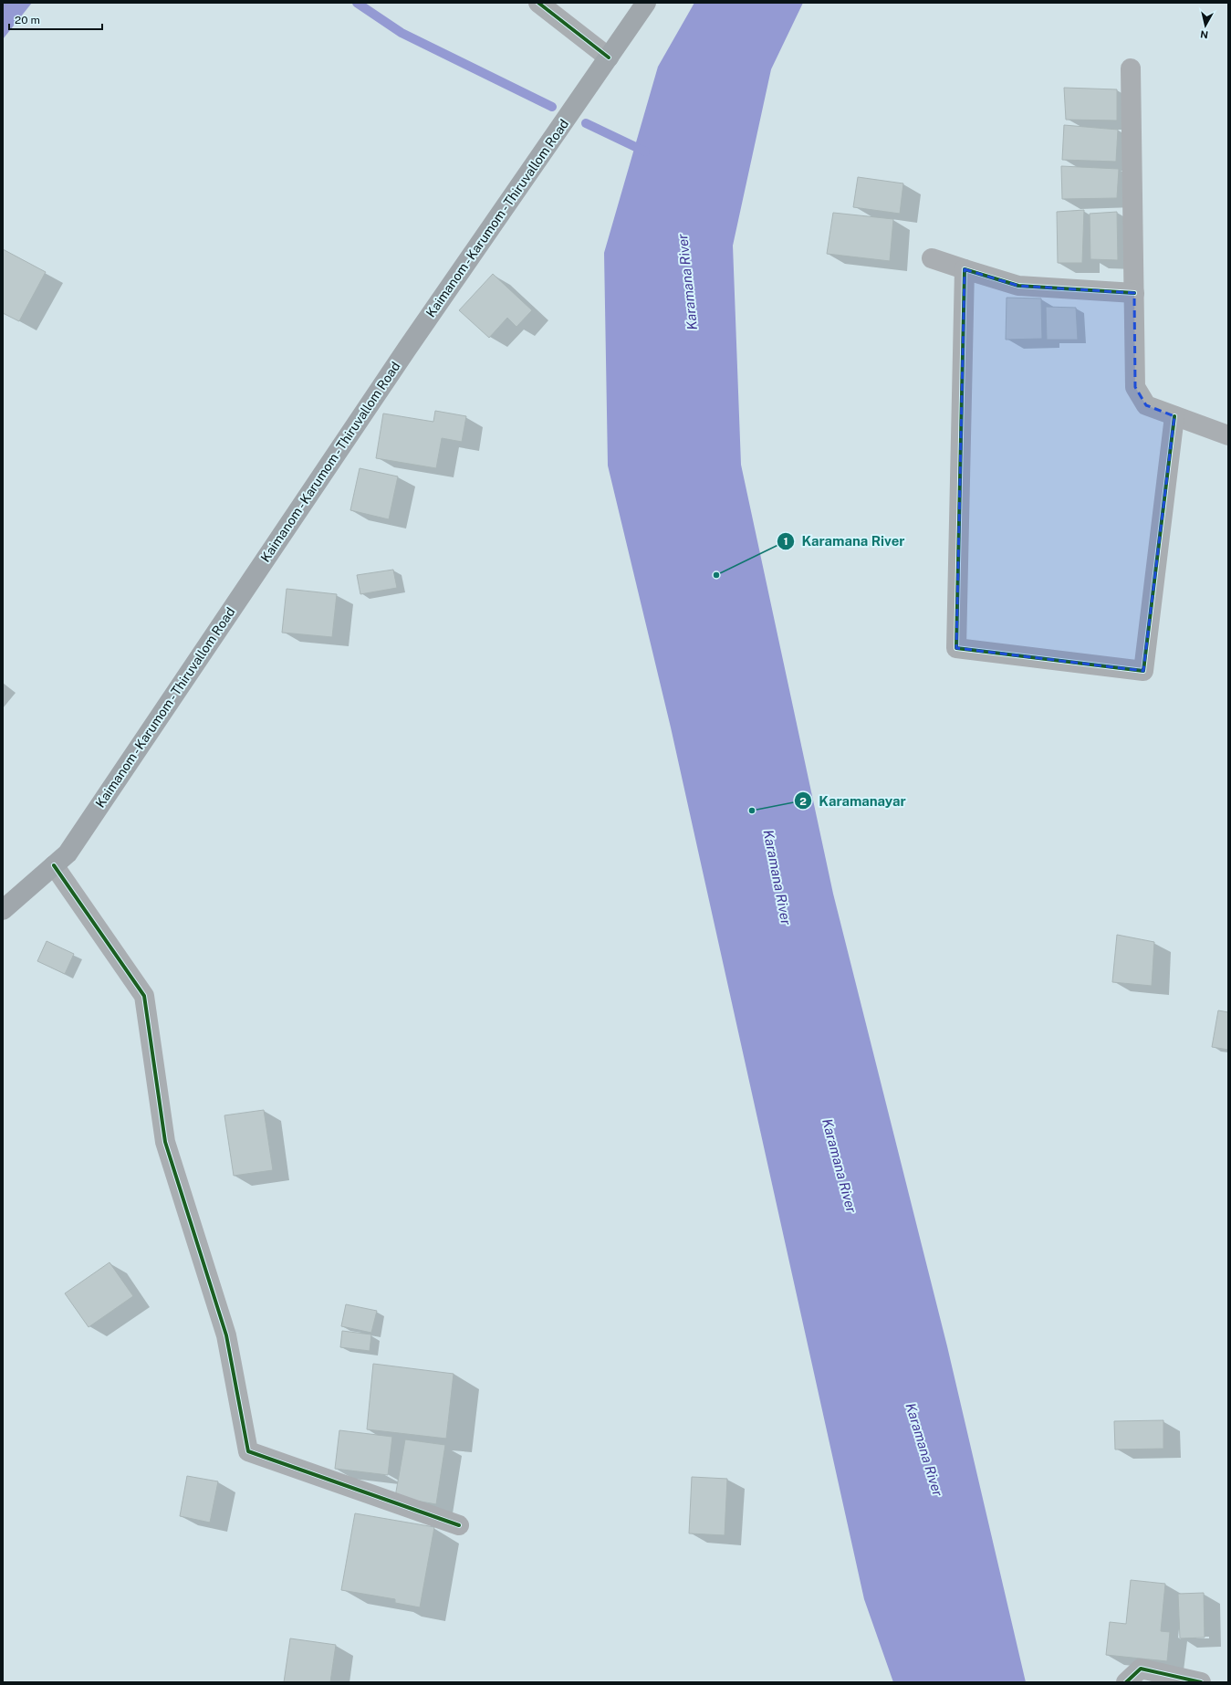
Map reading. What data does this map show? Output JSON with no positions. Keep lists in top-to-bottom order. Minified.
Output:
{"streets":{"main road":["Kaimanom - Karumom - Thiruvallom Road"]},"water":["Karamana River"],"places":["Karamana River","Karamanayar"],"scale_bar":"20 m","north":"bottom"}
